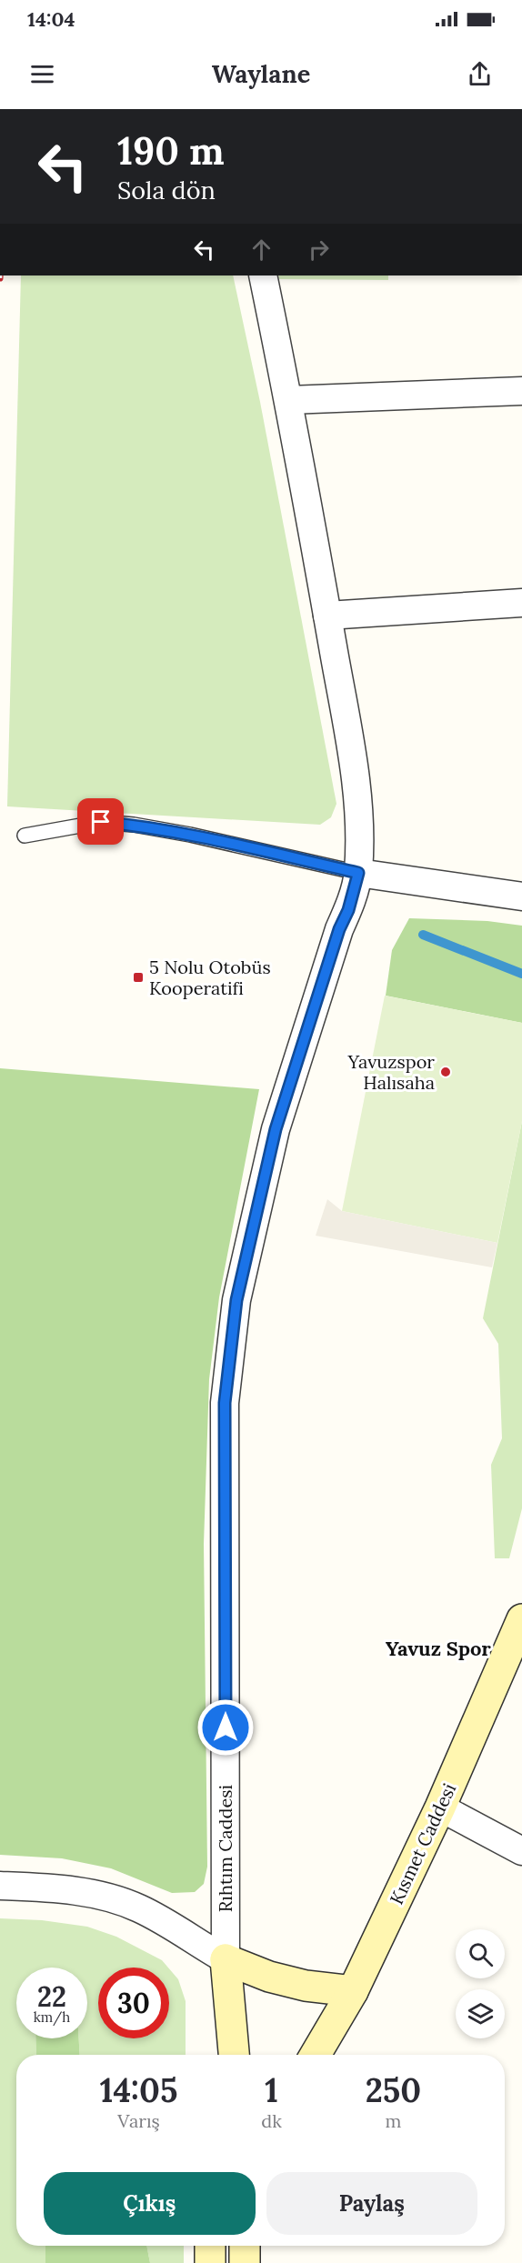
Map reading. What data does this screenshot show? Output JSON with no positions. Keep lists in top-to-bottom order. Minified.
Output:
{"streets":{"main road":["Kısmet Caddesi","Rıhtım Caddesi"]},"districts":["Yavuz Spor"],"places":{"transit":["5 Nolu Otobüs Kooperatifi"],"other":["Yavuzspor Halısaha"]},"page":{"status":"14:04","header":"Waylane","turn":["190 m","Sola dön"],"speed":"22 km/h","limit":"30","eta":["14:05","Varış","1","dk","250","m"],"buttons":["Çıkış","Paylaş"]}}
